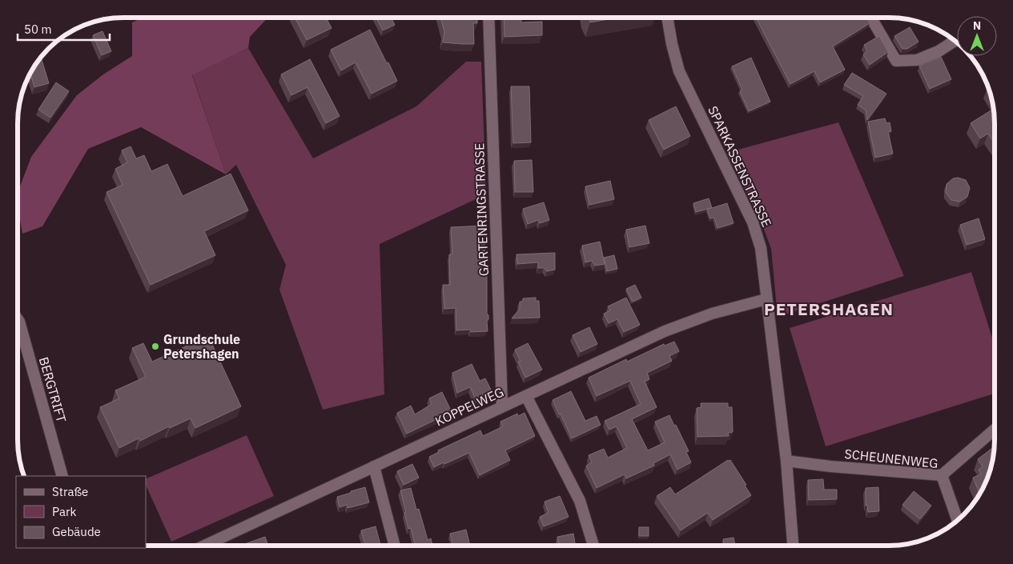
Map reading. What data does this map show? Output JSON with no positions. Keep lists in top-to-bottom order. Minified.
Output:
{"streets":{"street":["SPARKASSENSTRASSE","GARTENRINGSTRASSE","BERGTRIFT","KOPPELWEG","SCHEUNENWEG"]},"crossings":[["SPARKASSENSTRASSE","KOPPELWEG"],["SPARKASSENSTRASSE","SCHEUNENWEG"],["GARTENRINGSTRASSE","KOPPELWEG"]],"districts":["PETERSHAGEN"],"places":["Grundschule Petershagen"],"legend":["Straße","Park","Gebäude"],"scale_bar":"50 m","north":"top"}
